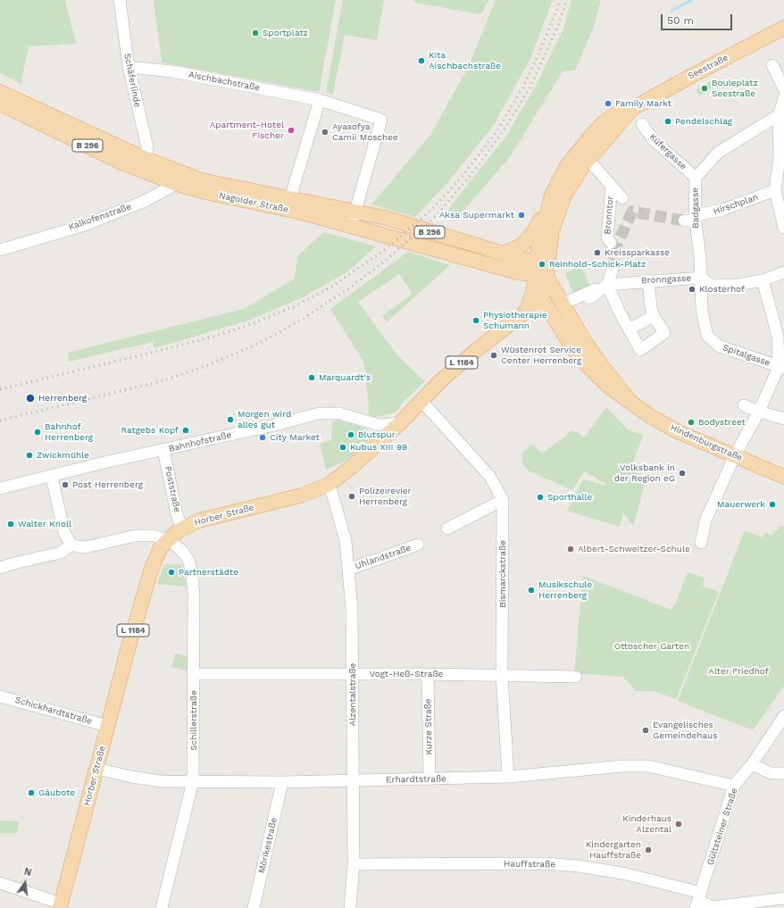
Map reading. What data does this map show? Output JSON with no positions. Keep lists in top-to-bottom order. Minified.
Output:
{"streets":{"main road":["Seestraße","B 296","Nagolder Straße","L 1184","Hindenburgstraße","Horber Straße"],"street":["Schäferlinde","Aischbachstraße","Küfergasse","Hirschplan","Badgasse","Bronntor","Kalkofenstraße","Bronngasse","Spitalgasse","Bahnhofstraße","Poststraße","Uhlandstraße","Bismarckstraße","Vogt-Heß-Straße","Alzentalstraße","Schickhardtstraße","Schillerstraße","Kurze Straße","Erhardtstraße","Gültsteiner Straße","Mörikestraße","Hauffstraße"]},"crossings":[["Seestraße","B 296"],["Seestraße","Bronntor"],["Seestraße","L 1184"],["Schäferlinde","Aischbachstraße"],["Schäferlinde","Nagolder Straße"],["Aischbachstraße","Nagolder Straße"],["B 296","Nagolder Straße"],["B 296","L 1184"],["B 296","Hindenburgstraße"],["Küfergasse","Badgasse"],["Nagolder Straße","Kalkofenstraße"],["Hirschplan","Badgasse"],["Badgasse","Bronngasse"],["Badgasse","Spitalgasse"],["Bronngasse","Spitalgasse"],["L 1184","Horber Straße"],["Bahnhofstraße","Poststraße"],["Bahnhofstraße","Horber Straße"],["Poststraße","Horber Straße"],["Horber Straße","Bismarckstraße"],["Horber Straße","Alzentalstraße"],["Horber Straße","Schickhardtstraße"],["Horber Straße","Schillerstraße"],["Horber Straße","Erhardtstraße"],["Uhlandstraße","Alzentalstraße"],["Bismarckstraße","Vogt-Heß-Straße"],["Bismarckstraße","Erhardtstraße"],["Vogt-Heß-Straße","Alzentalstraße"],["Vogt-Heß-Straße","Schillerstraße"],["Vogt-Heß-Straße","Kurze Straße"],["Alzentalstraße","Erhardtstraße"],["Alzentalstraße","Hauffstraße"],["Schillerstraße","Erhardtstraße"],["Kurze Straße","Erhardtstraße"],["Erhardtstraße","Gültsteiner Straße"],["Erhardtstraße","Mörikestraße"],["Gültsteiner Straße","Hauffstraße"]],"parks":["Ottoscher Garten","Alter Friedhof"],"places":["Sportplatz","Kita Aischbachstraße","Bouleplatz Seestraße","Family Markt","Pendelschlag","Apartment-Hotel Fischer","Ayasofya Camii Moschee","Aksa Supermarkt","Kreissparkasse","Reinhold-Schick-Platz","Klosterhof","Physiotherapie Schumann","Wüstenrot Service Center Herrenberg","Marquardt's","Herrenberg","Morgen wird alles gut","Bodystreet","Ratgebs Kopf","Bahnhof Herrenberg","Blutspur","City Market","Kubus XIII 99","Zwickmühle","Volksbank in der Region eG","Post Herrenberg","Polizeirevier Herrenberg","Sporthalle","Mauerwerk","Walter Knoll","Albert-Schweitzer-Schule","Partnerstädte","Musikschule Herrenberg","Evangelisches Gemeindehaus","Gäubote","Kinderhaus Alzental","Kindergarten Hauffstraße"],"scale_bar":"50 m","north":"top"}
